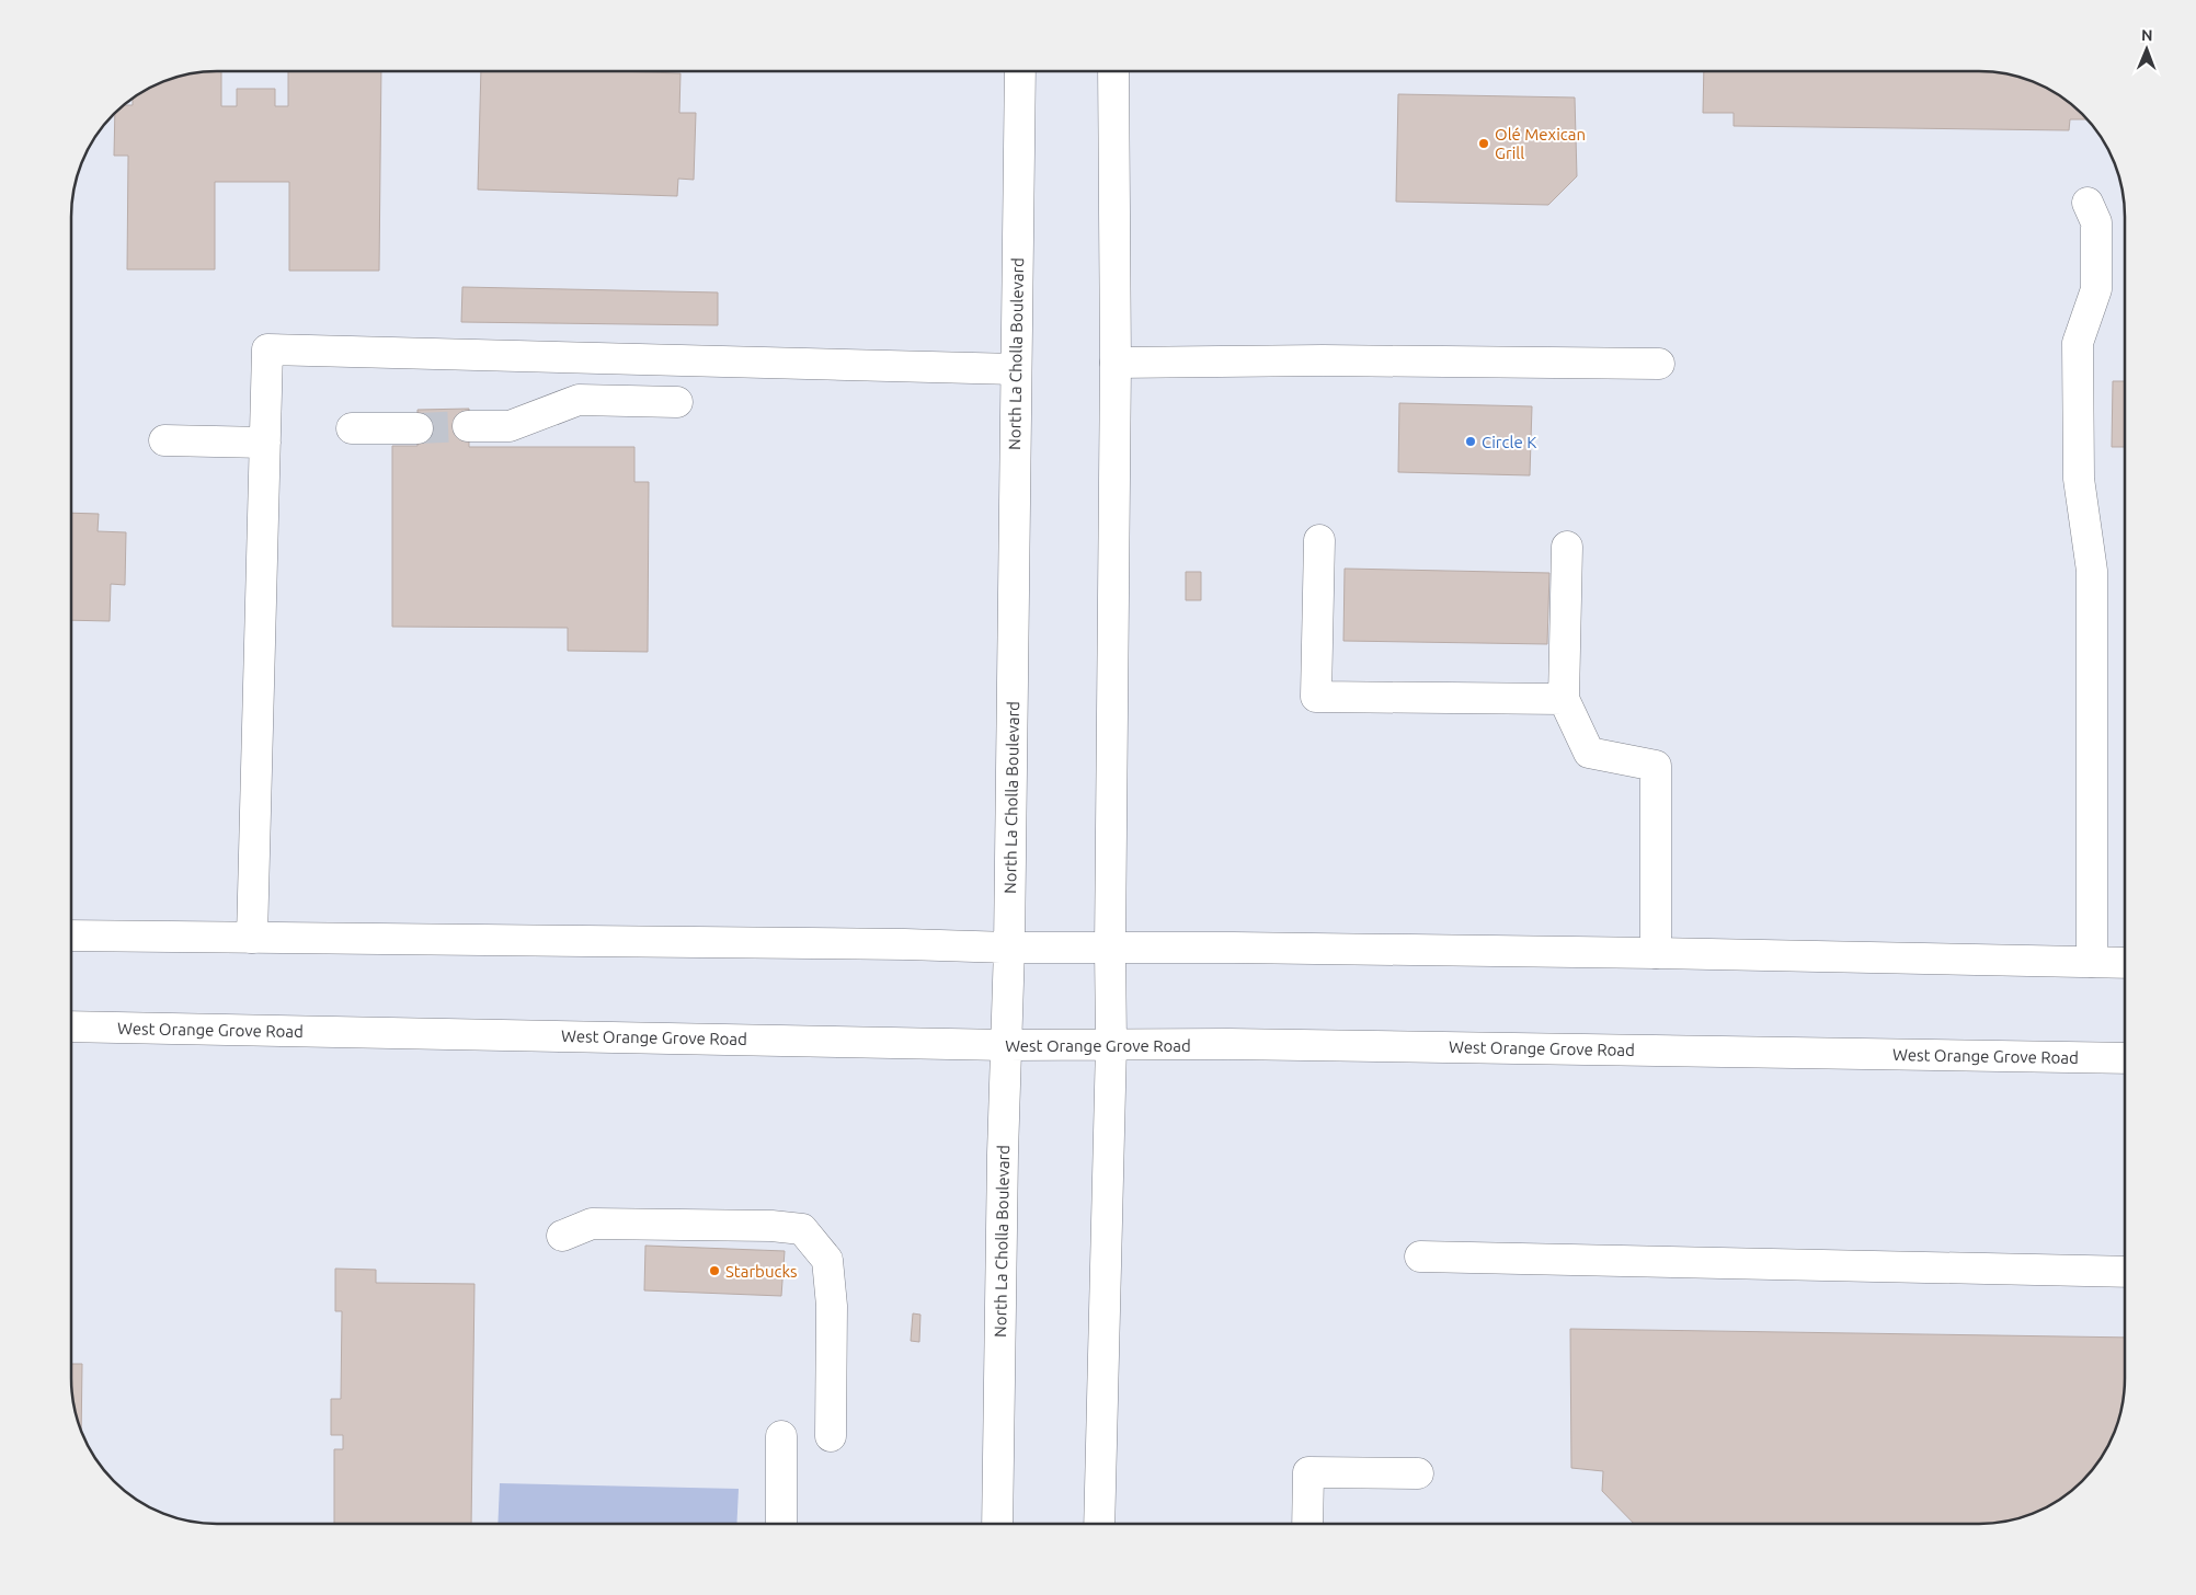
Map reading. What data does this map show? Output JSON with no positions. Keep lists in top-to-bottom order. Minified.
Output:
{"streets":{"main road":["North La Cholla Boulevard","West Orange Grove Road"]},"crossings":[["North La Cholla Boulevard","West Orange Grove Road"]],"places":["Olé Mexican Grill","Circle K","Starbucks"],"north":"top"}
